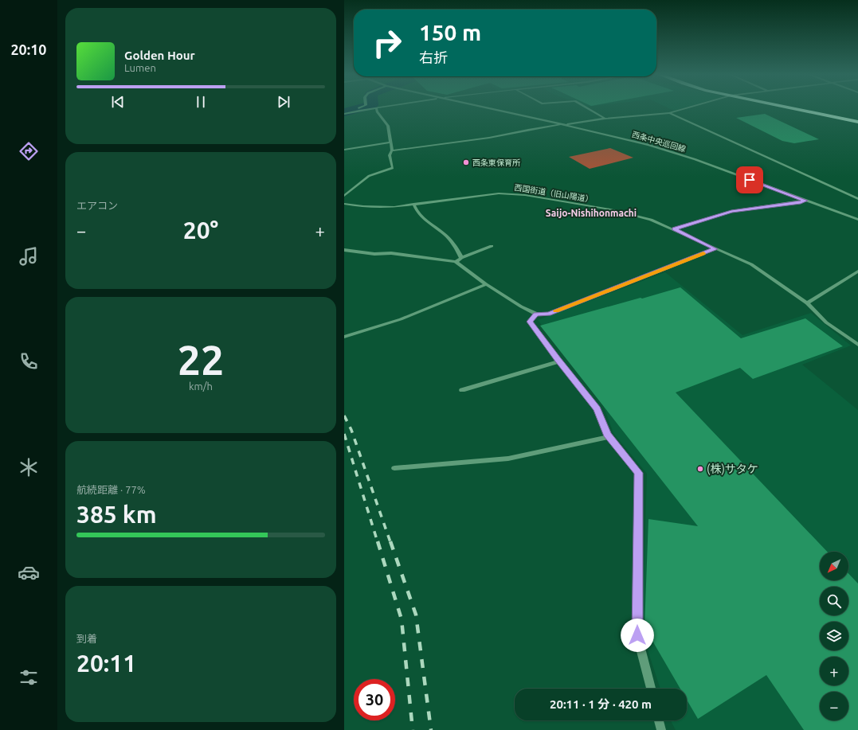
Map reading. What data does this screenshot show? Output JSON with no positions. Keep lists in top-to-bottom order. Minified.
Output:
{"streets":{"street":["西条中央巡回線","西国街道（旧山陽道）"]},"districts":["Saijo-Nishihonmachi"],"places":["西条東保育所","(株)サタケ"],"north":"bottom left","page":{"tabs":"20:10","turn":["150 m","右折"],"song":["Golden Hour","Lumen"],"tile":["エアコン",["22","km/h"],["航続距離 · 77%","385 km"],["到着","20:11"]],"heat":["−","20°","+"],"map_buttons":["+","−"],"limit":"30","trip":"20:11 · 1 分 · 420 m"}}
